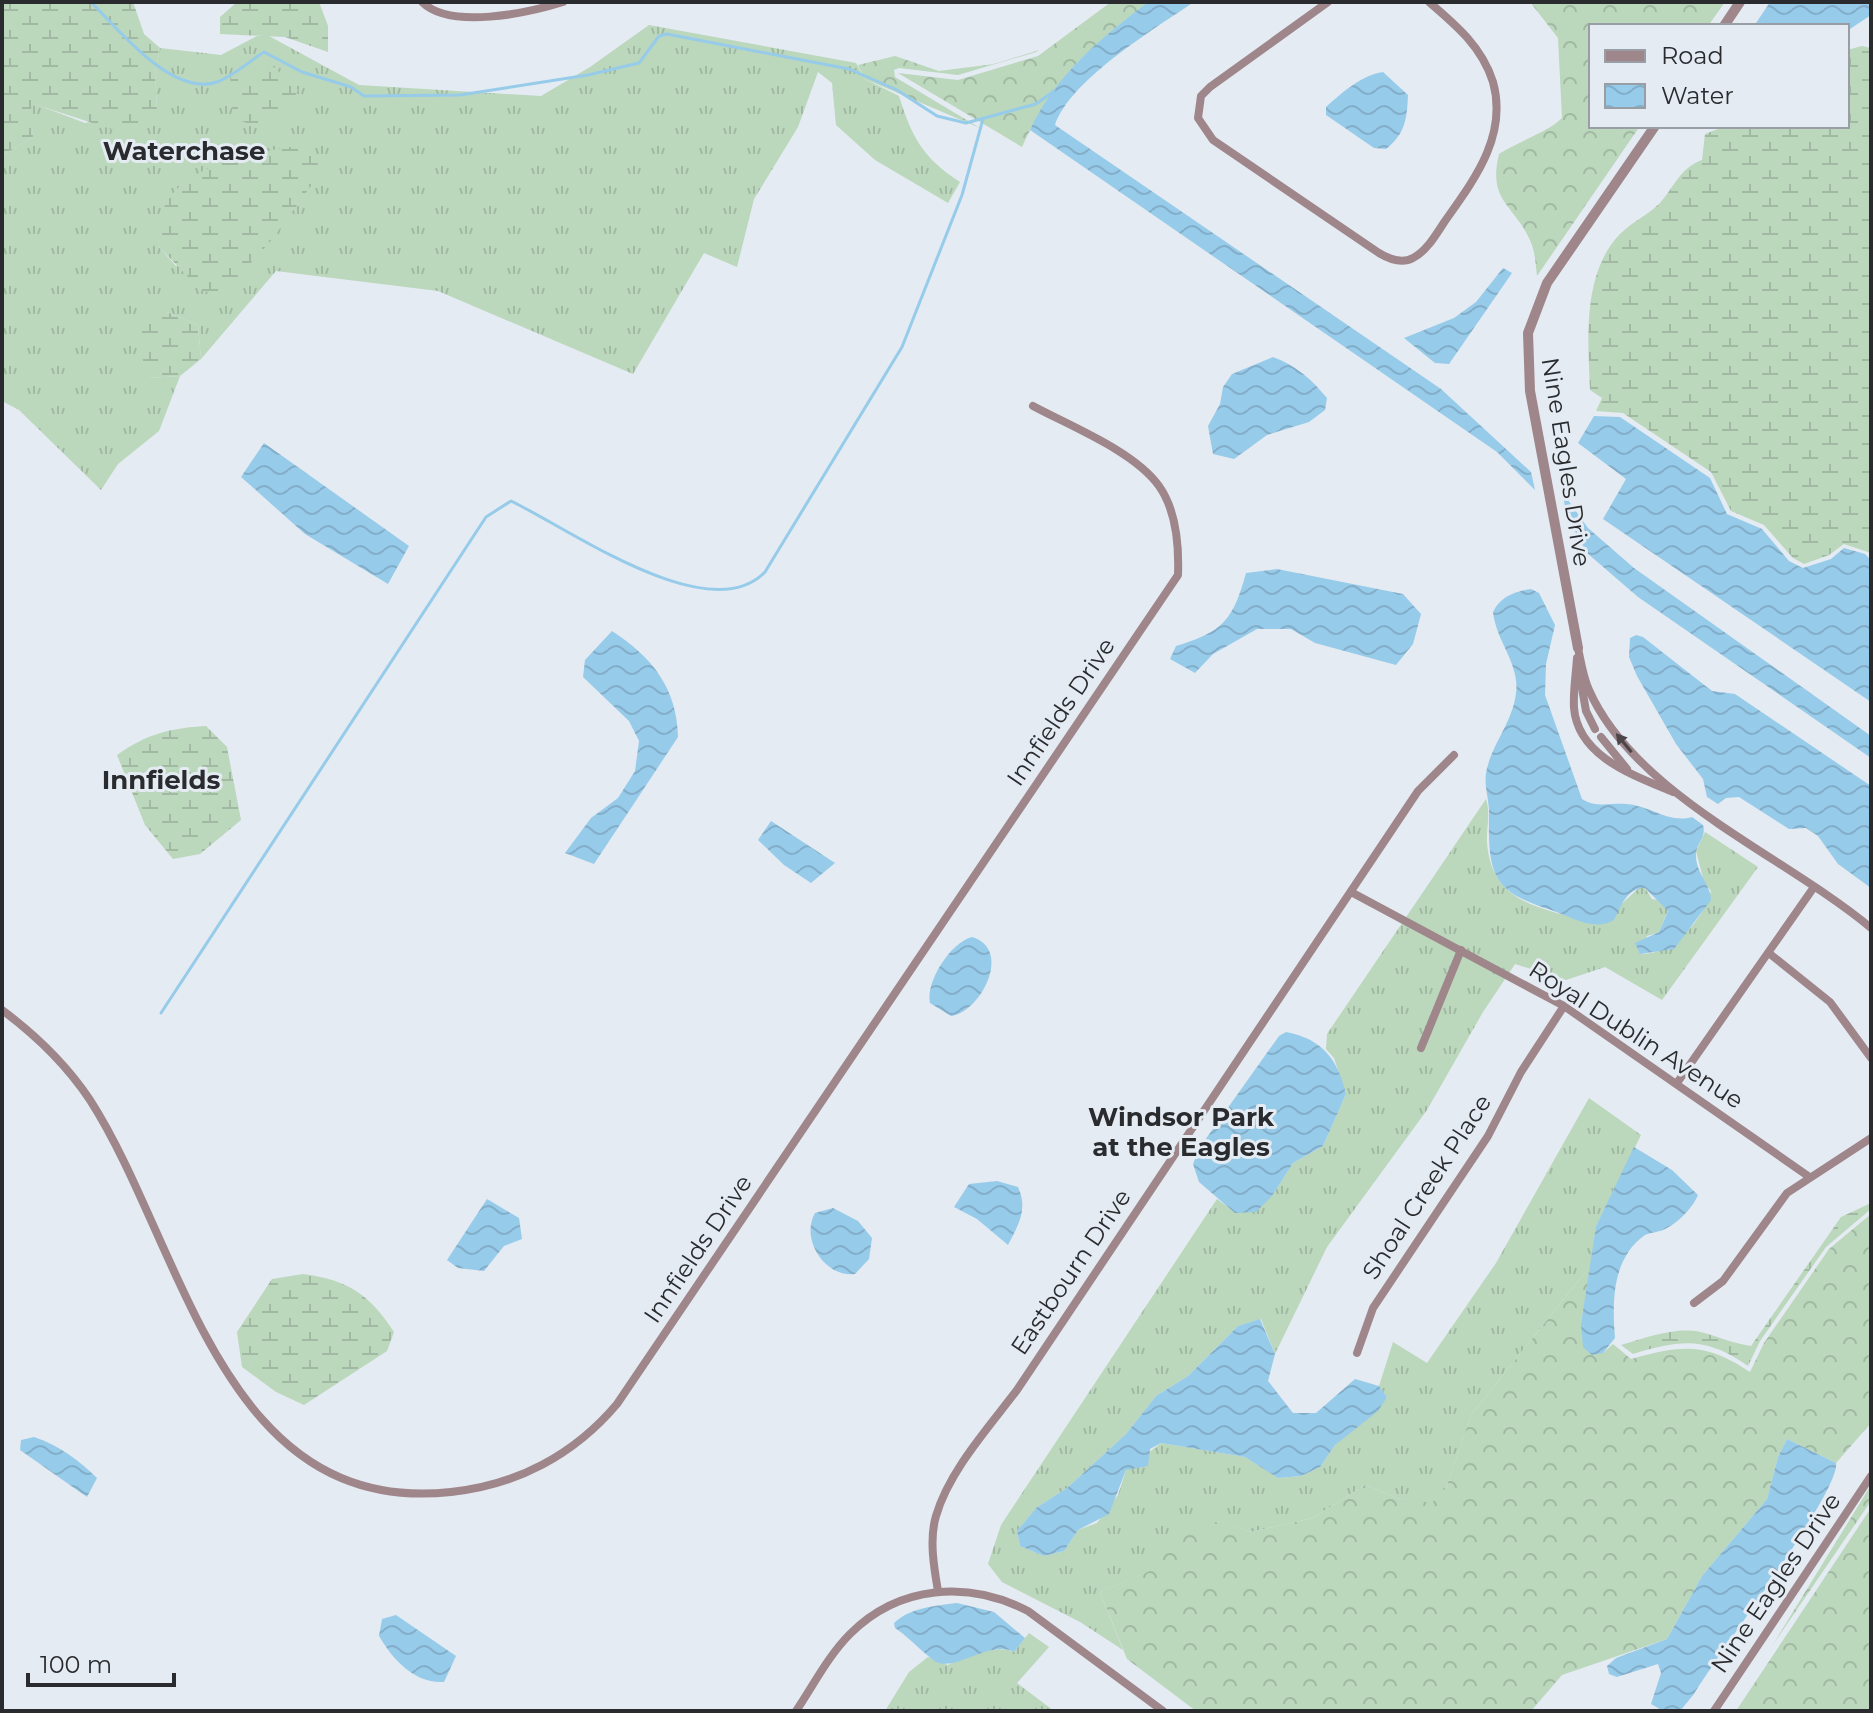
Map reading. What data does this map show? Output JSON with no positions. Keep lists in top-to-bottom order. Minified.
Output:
{"streets":{"street":["Nine Eagles Drive","Innfields Drive","Royal Dublin Avenue","Shoal Creek Place","Eastbourn Drive"]},"crossings":[["Royal Dublin Avenue","Shoal Creek Place"],["Royal Dublin Avenue","Eastbourn Drive"]],"districts":["Waterchase","Innfields","Windsor Park at the Eagles"],"legend":["Road","Water"],"scale_bar":"100 m"}
